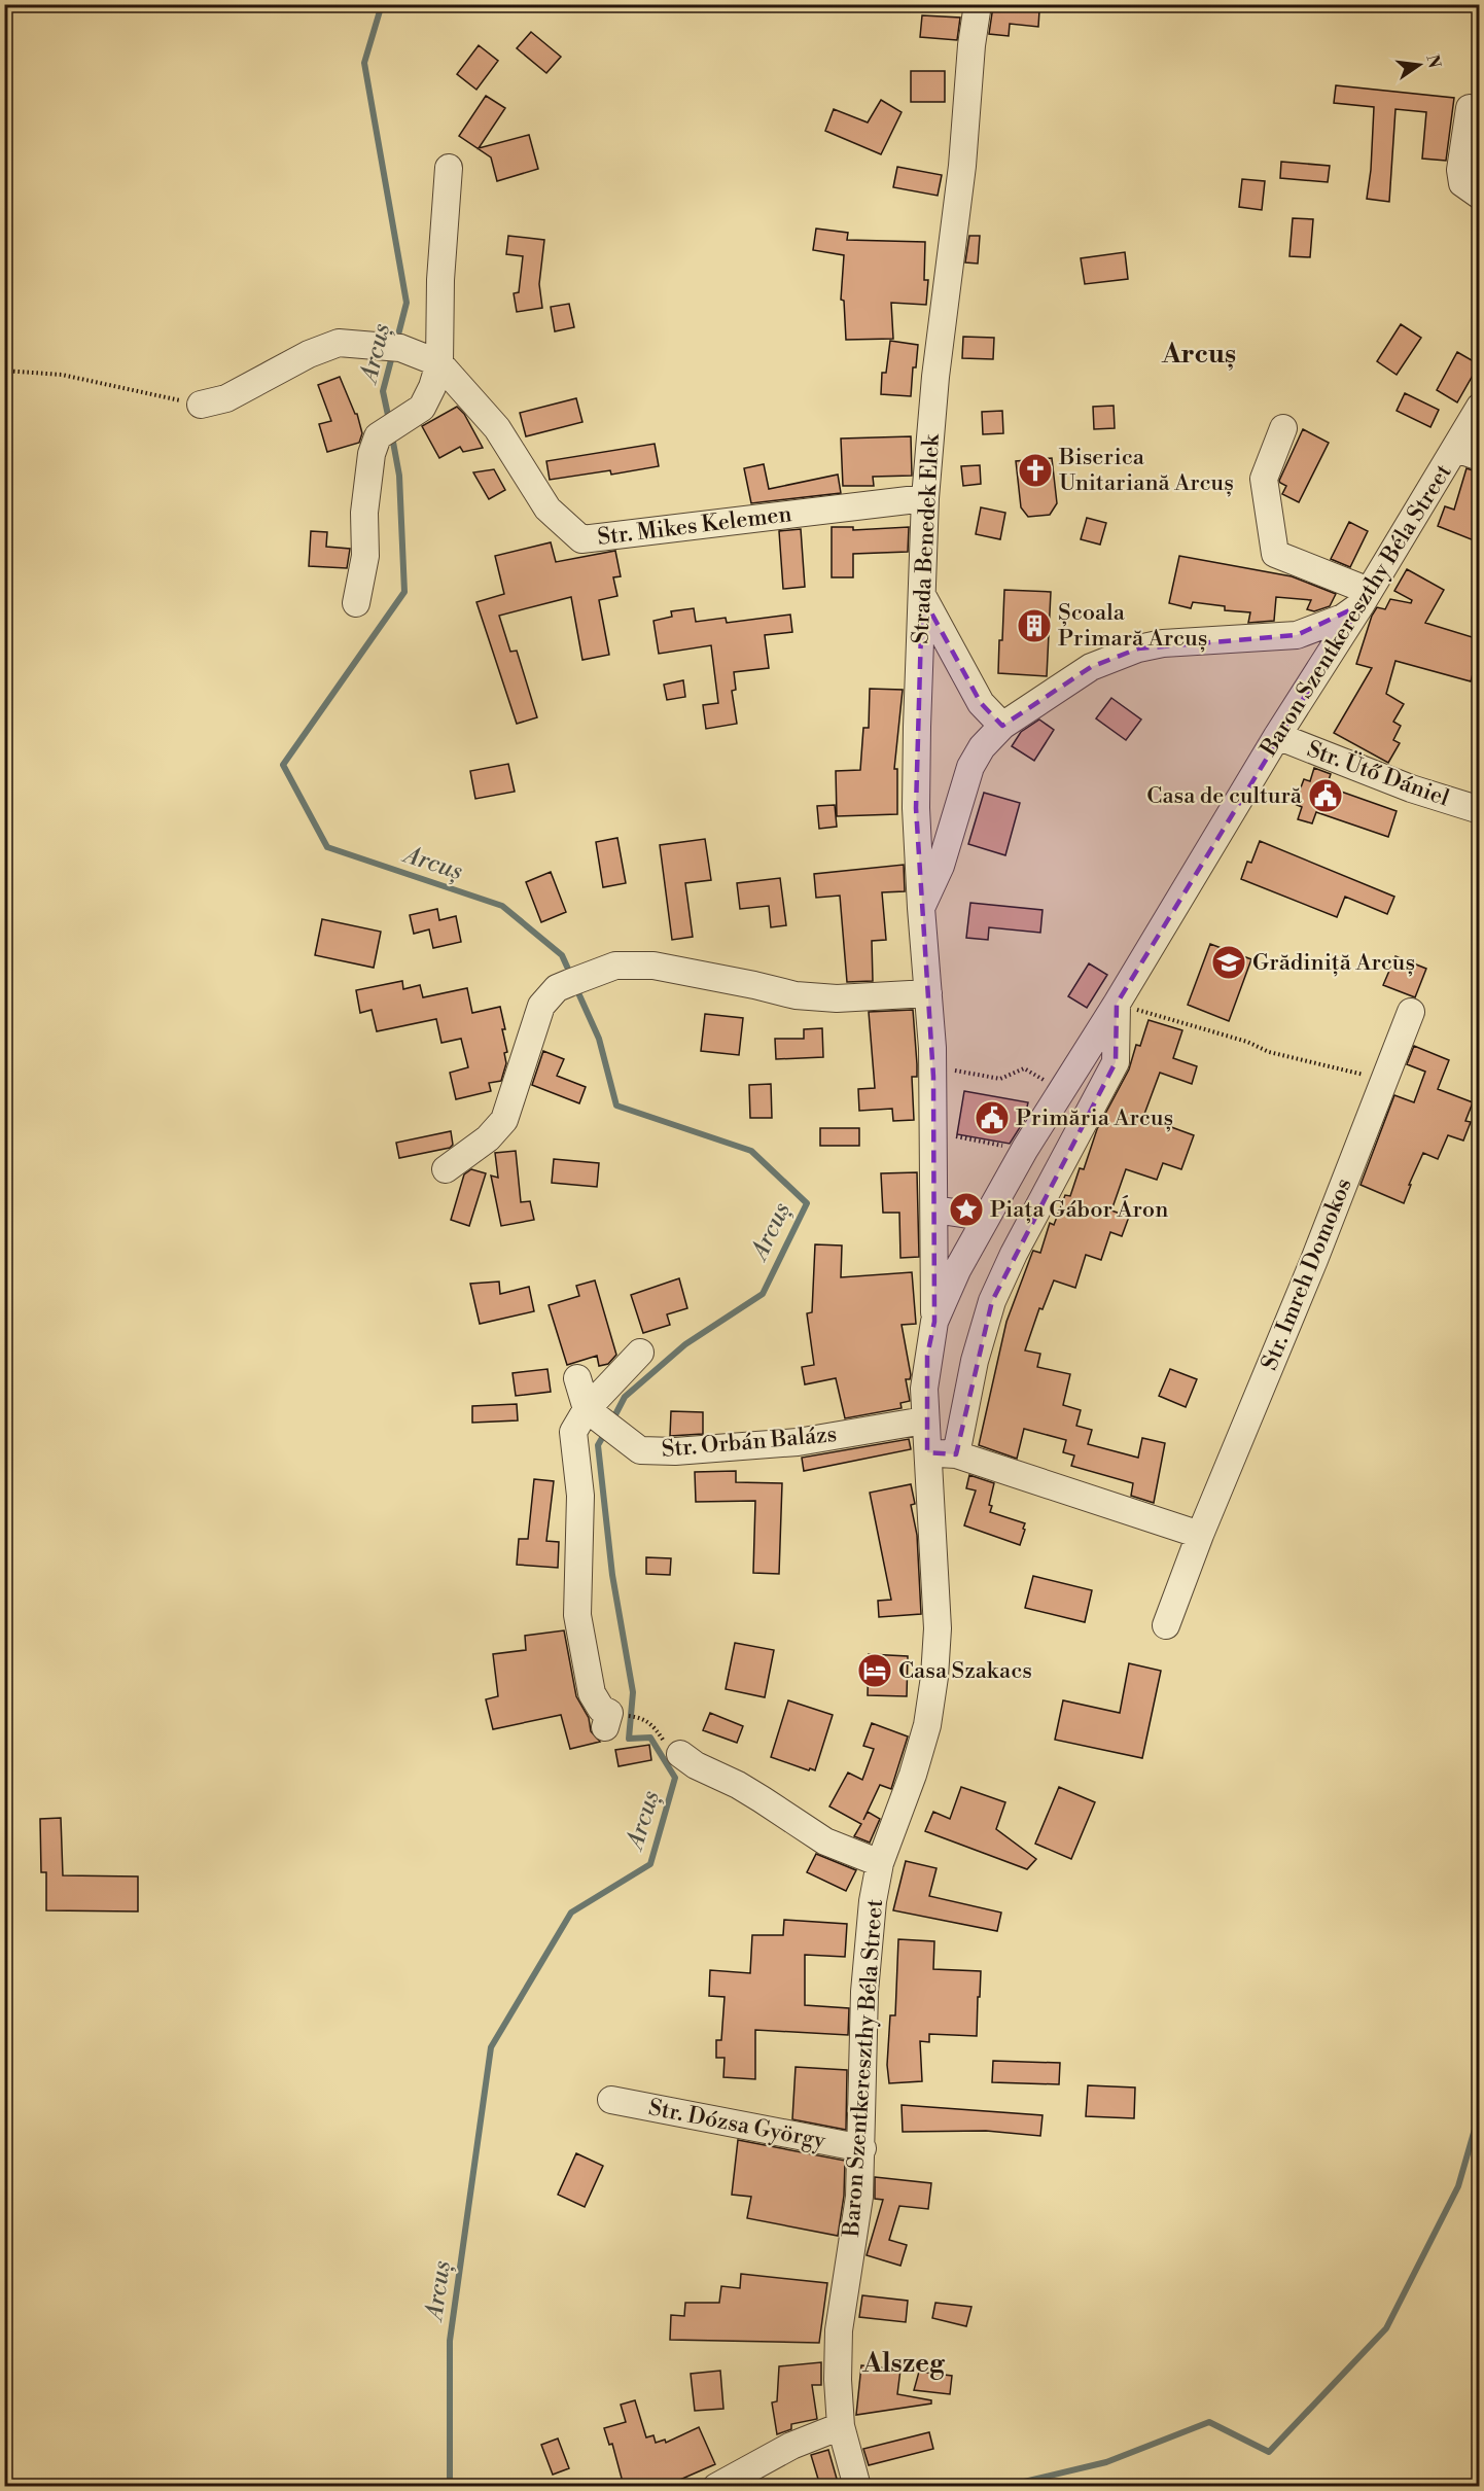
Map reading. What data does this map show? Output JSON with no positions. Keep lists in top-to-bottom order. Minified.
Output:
{"streets":{"street":["Str. Mikes Kelemen","Strada Benedek Elek","Baron Szentkereszthy Béla Street","Str. Ütő Dániel","Str. Imreh Domokos","Str. Orbán Balázs","Str. Dózsa György"]},"crossings":[["Str. Mikes Kelemen","Strada Benedek Elek"],["Strada Benedek Elek","Baron Szentkereszthy Béla Street"],["Baron Szentkereszthy Béla Street","Str. Ütő Dániel"],["Baron Szentkereszthy Béla Street","Str. Orbán Balázs"],["Baron Szentkereszthy Béla Street","Str. Dózsa György"]],"districts":["Arcuș","Alszeg"],"water":["Arcuș"],"places":{"church":["Biserica Unitariană Arcuș"],"building":["Școala Primară Arcuș"],"public building":["Casa de cultură","Primăria Arcuș"],"school or university":["Grădiniță Arcuș"],"place":["Piața Gábor Áron"],"hotel":["Casa Szakacs"]},"north":"right"}
